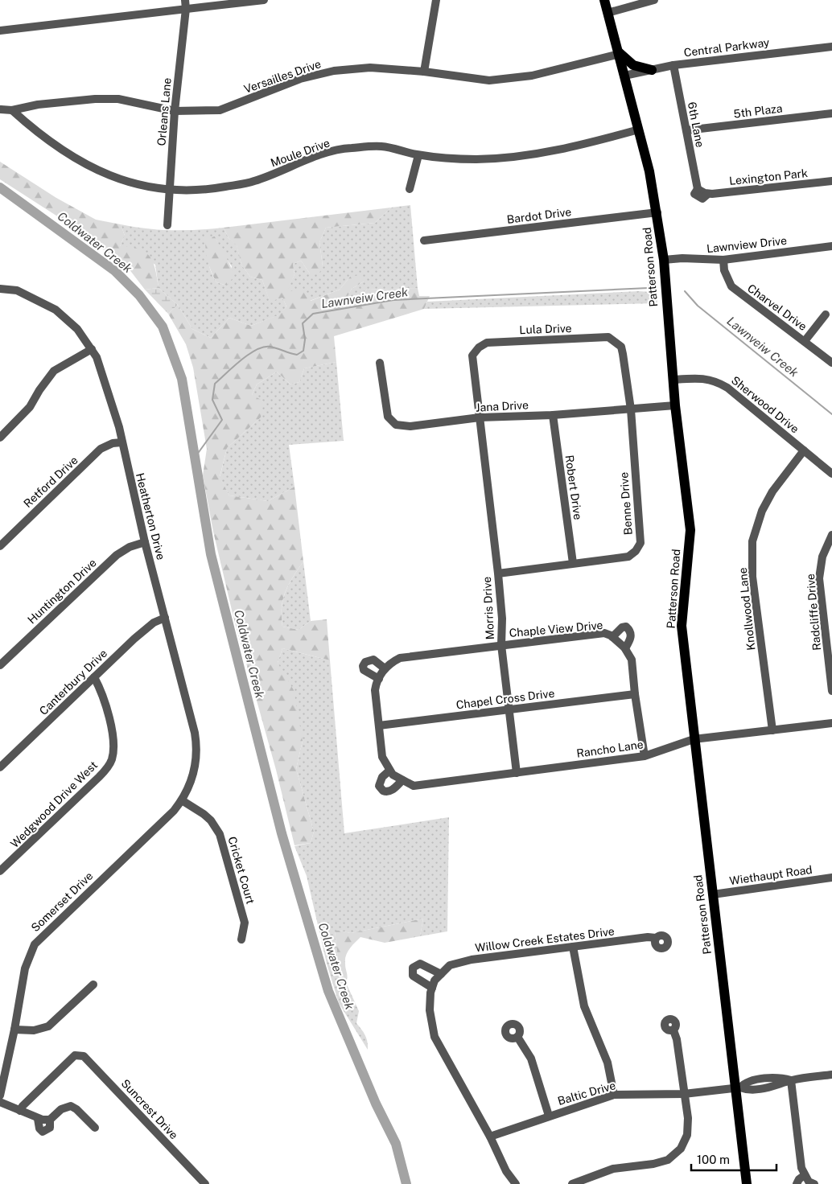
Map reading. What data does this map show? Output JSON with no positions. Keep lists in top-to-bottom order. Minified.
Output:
{"streets":{"main road":["Patterson Road"],"street":["Central Parkway","Versailles Drive","5th Plaza","Orleans Lane","6th Lane","Moule Drive","Lexington Park","Bardot Drive","Lawnview Drive","Charvel Drive","Lula Drive","Sherwood Drive","Jana Drive","Retford Drive","Robert Drive","Benne Drive","Heatherton Drive","Huntington Drive","Morris Drive","Knollwood Lane","Radcliffe Drive","Chaple View Drive","Canterbury Drive","Chapel Cross Drive","Rancho Lane","Wedgwood Drive West","Cricket Court","Wiethaupt Road","Somerset Drive","Willow Creek Estates Drive","Baltic Drive","Suncrest Drive"]},"crossings":[["Central Parkway","6th Lane"],["Central Parkway","Patterson Road"],["Versailles Drive","Orleans Lane"],["Versailles Drive","Moule Drive"],["Versailles Drive","Patterson Road"],["5th Plaza","6th Lane"],["Orleans Lane","Moule Drive"],["6th Lane","Lexington Park"],["Moule Drive","Patterson Road"],["Bardot Drive","Patterson Road"],["Lawnview Drive","Patterson Road"],["Lawnview Drive","Charvel Drive"],["Patterson Road","Sherwood Drive"],["Patterson Road","Jana Drive"],["Patterson Road","Rancho Lane"],["Patterson Road","Wiethaupt Road"],["Patterson Road","Baltic Drive"],["Lula Drive","Jana Drive"],["Lula Drive","Benne Drive"],["Lula Drive","Morris Drive"],["Sherwood Drive","Knollwood Lane"],["Jana Drive","Robert Drive"],["Jana Drive","Benne Drive"],["Jana Drive","Morris Drive"],["Retford Drive","Heatherton Drive"],["Robert Drive","Benne Drive"],["Benne Drive","Morris Drive"],["Heatherton Drive","Huntington Drive"],["Heatherton Drive","Canterbury Drive"],["Heatherton Drive","Cricket Court"],["Heatherton Drive","Somerset Drive"],["Morris Drive","Chaple View Drive"],["Morris Drive","Chapel Cross Drive"],["Morris Drive","Rancho Lane"],["Knollwood Lane","Rancho Lane"],["Chaple View Drive","Chapel Cross Drive"],["Chaple View Drive","Rancho Lane"],["Canterbury Drive","Wedgwood Drive West"],["Cricket Court","Somerset Drive"],["Willow Creek Estates Drive","Baltic Drive"]],"water":["Coldwater Creek","Lawnveiw Creek"],"scale_bar":"100 m"}
